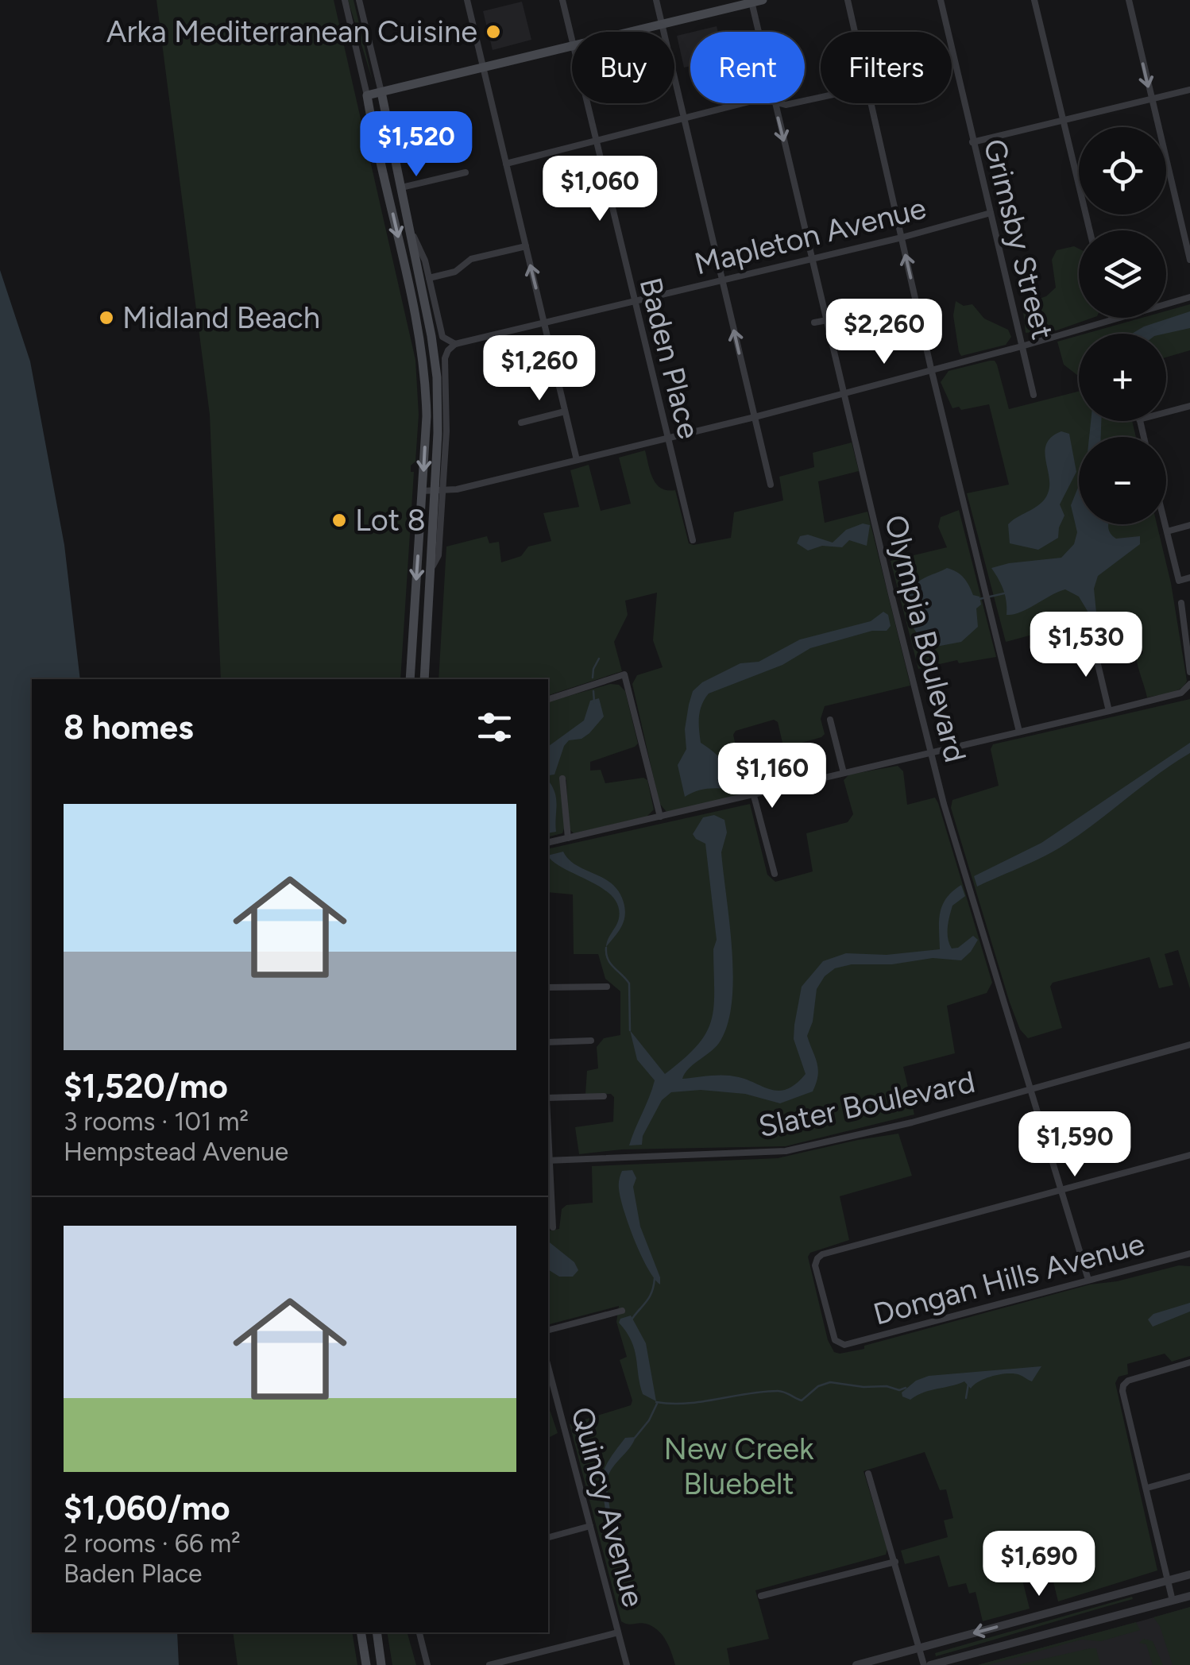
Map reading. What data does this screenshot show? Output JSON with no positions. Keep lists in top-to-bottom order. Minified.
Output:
{"streets":{"street":["Mapleton Avenue","Grimsby Street","Baden Place","Olympia Boulevard","Slater Boulevard","Dongan Hills Avenue","Quincy Avenue"]},"crossings":[["Mapleton Avenue","Grimsby Street"],["Mapleton Avenue","Baden Place"],["Mapleton Avenue","Olympia Boulevard"],["Olympia Boulevard","Slater Boulevard"],["Olympia Boulevard","Dongan Hills Avenue"]],"parks":["New Creek Bluebelt"],"places":["Arka Mediterranean Cuisine","Midland Beach","Lot 8"],"page":{"chip":["Buy","Rent","Filters"],"price":["$1,520","$1,060","$2,260","$1,260","$1,530","$1,160","$1,590","$1,690"],"map_buttons":["+","−"],"heading":"8 homes","list":[{"name":"$1,520/mo","note":"3 rooms · 101 m² · Hempstead Avenue"},{"name":"$1,060/mo","note":"2 rooms · 66 m² · Baden Place"}]}}
